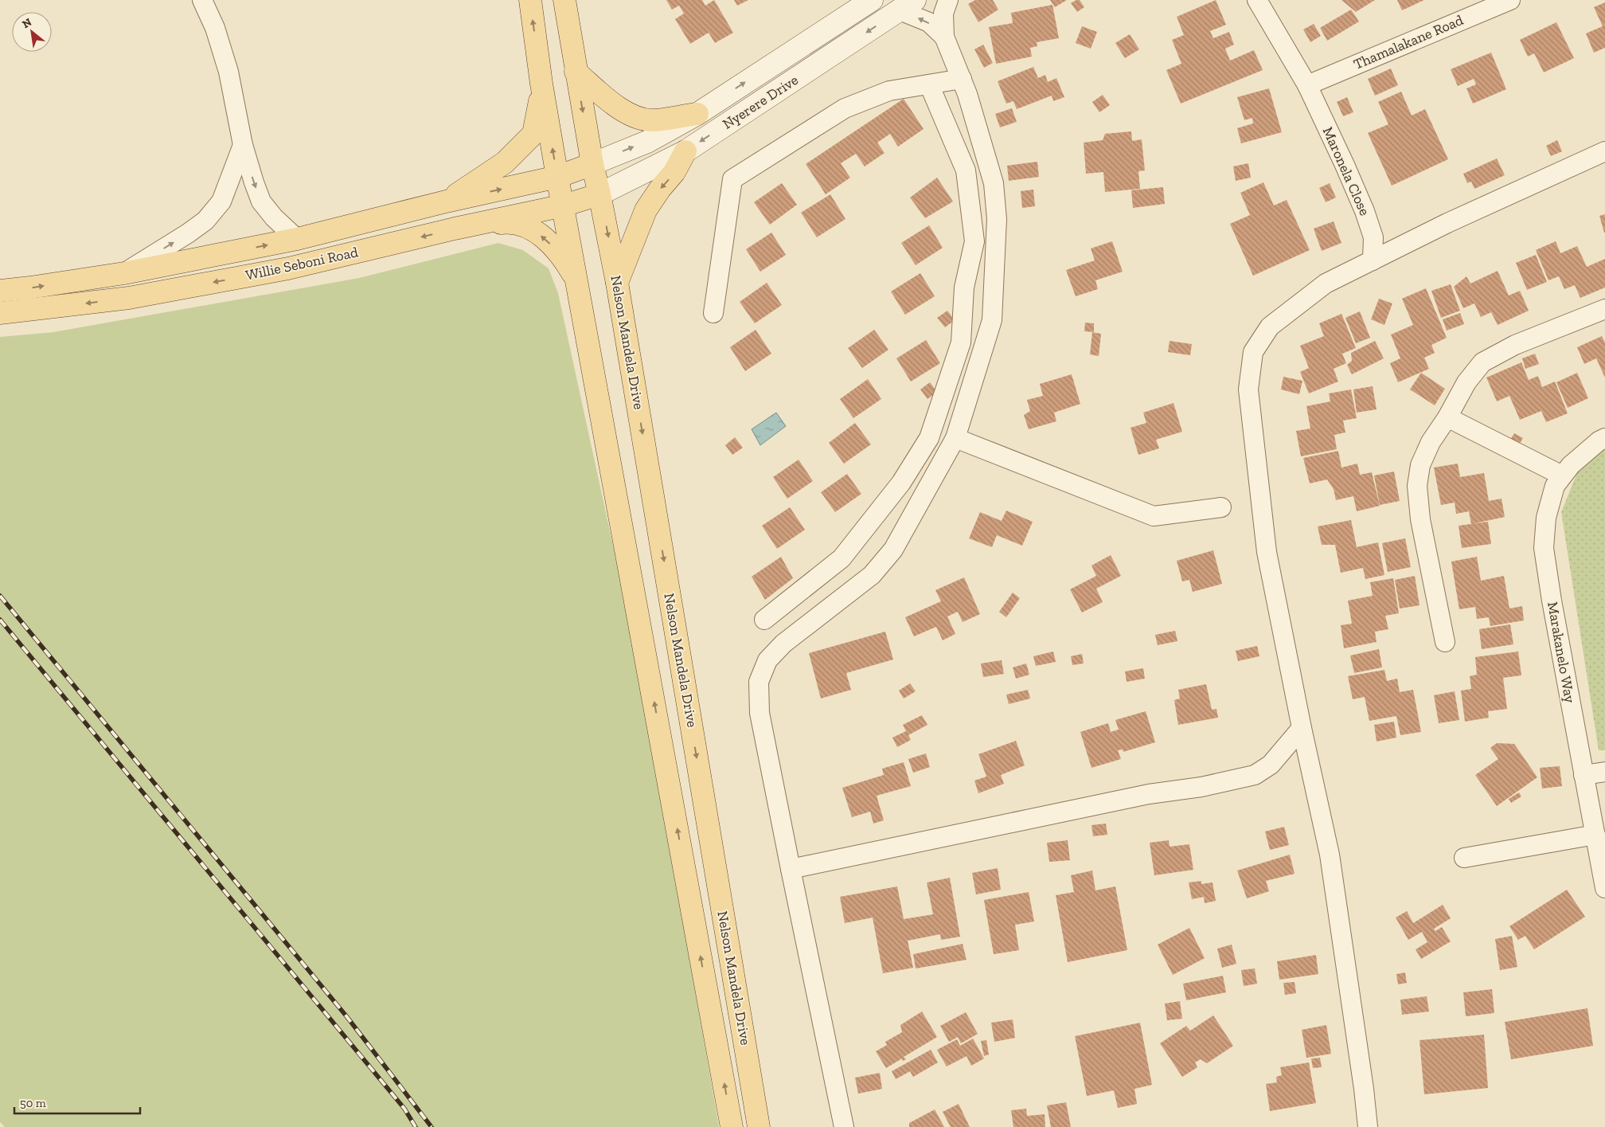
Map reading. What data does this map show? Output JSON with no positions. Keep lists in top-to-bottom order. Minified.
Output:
{"streets":{"main road":["Nyerere Drive","Willie Seboni Road","Nelson Mandela Drive"],"street":["Thamalakane Road","Maronela Close","Marakanelo Way"]},"crossings":[["Thamalakane Road","Maronela Close"],["Nyerere Drive","Willie Seboni Road"],["Nyerere Drive","Nelson Mandela Drive"],["Willie Seboni Road","Nelson Mandela Drive"]],"scale_bar":"50 m","north":"top left"}
